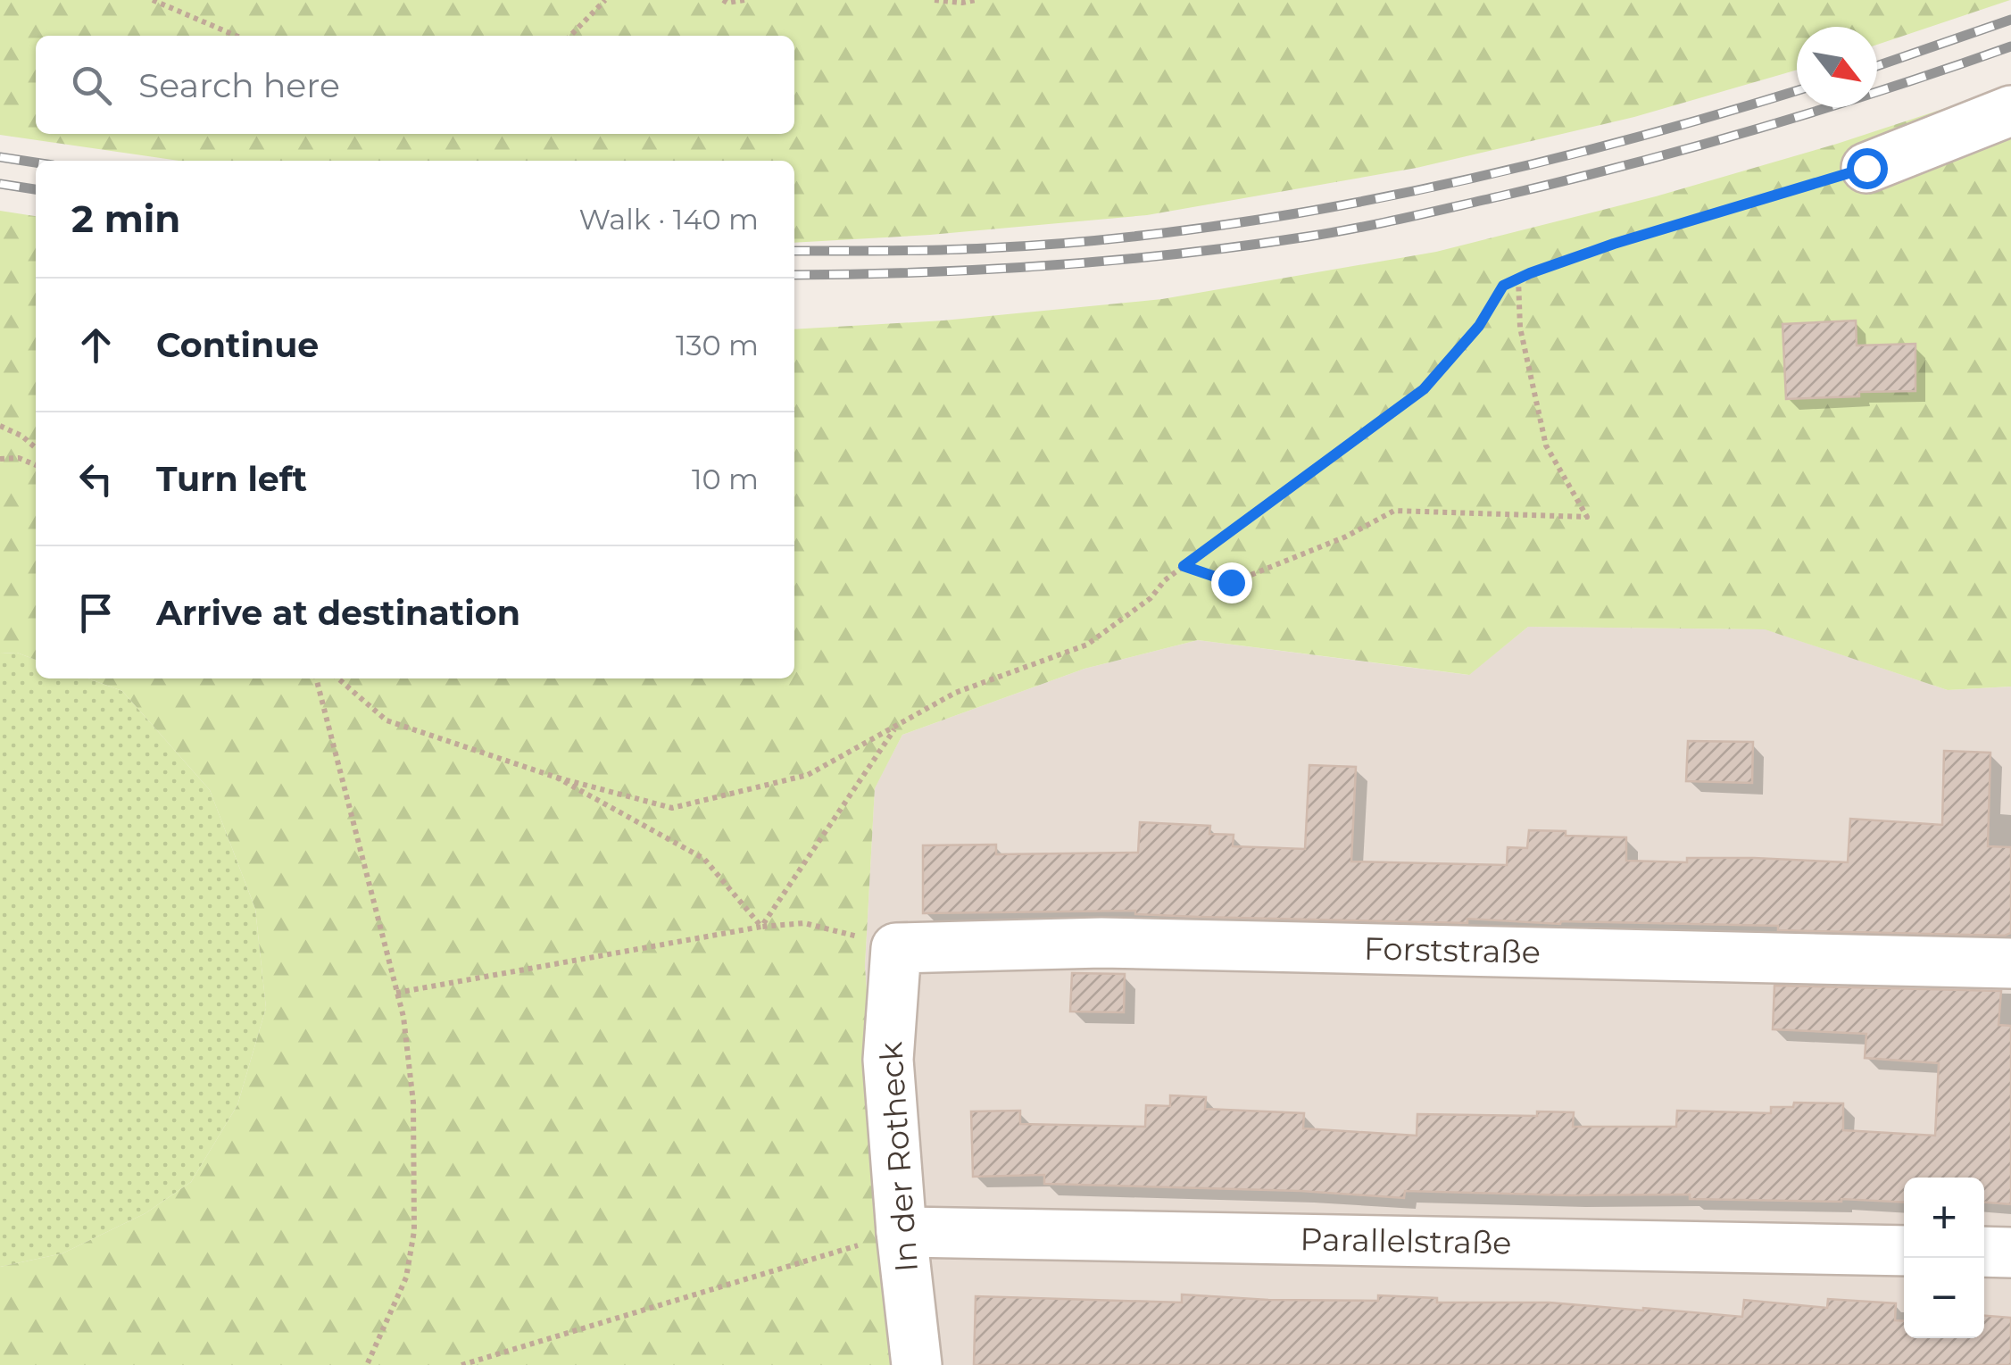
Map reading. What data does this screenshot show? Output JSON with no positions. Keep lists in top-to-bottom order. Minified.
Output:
{"streets":{"street":["Forststraße","In der Rotheck","Parallelstraße"]},"crossings":[["Forststraße","In der Rotheck"],["In der Rotheck","Parallelstraße"]],"north":"bottom right","page":{"search":"Search here","heading":["2 min","Walk · 140 m"],"list":[["Continue","130 m"],["Turn left","10 m"],"Arrive at destination"],"map_buttons":["+","−"]}}
